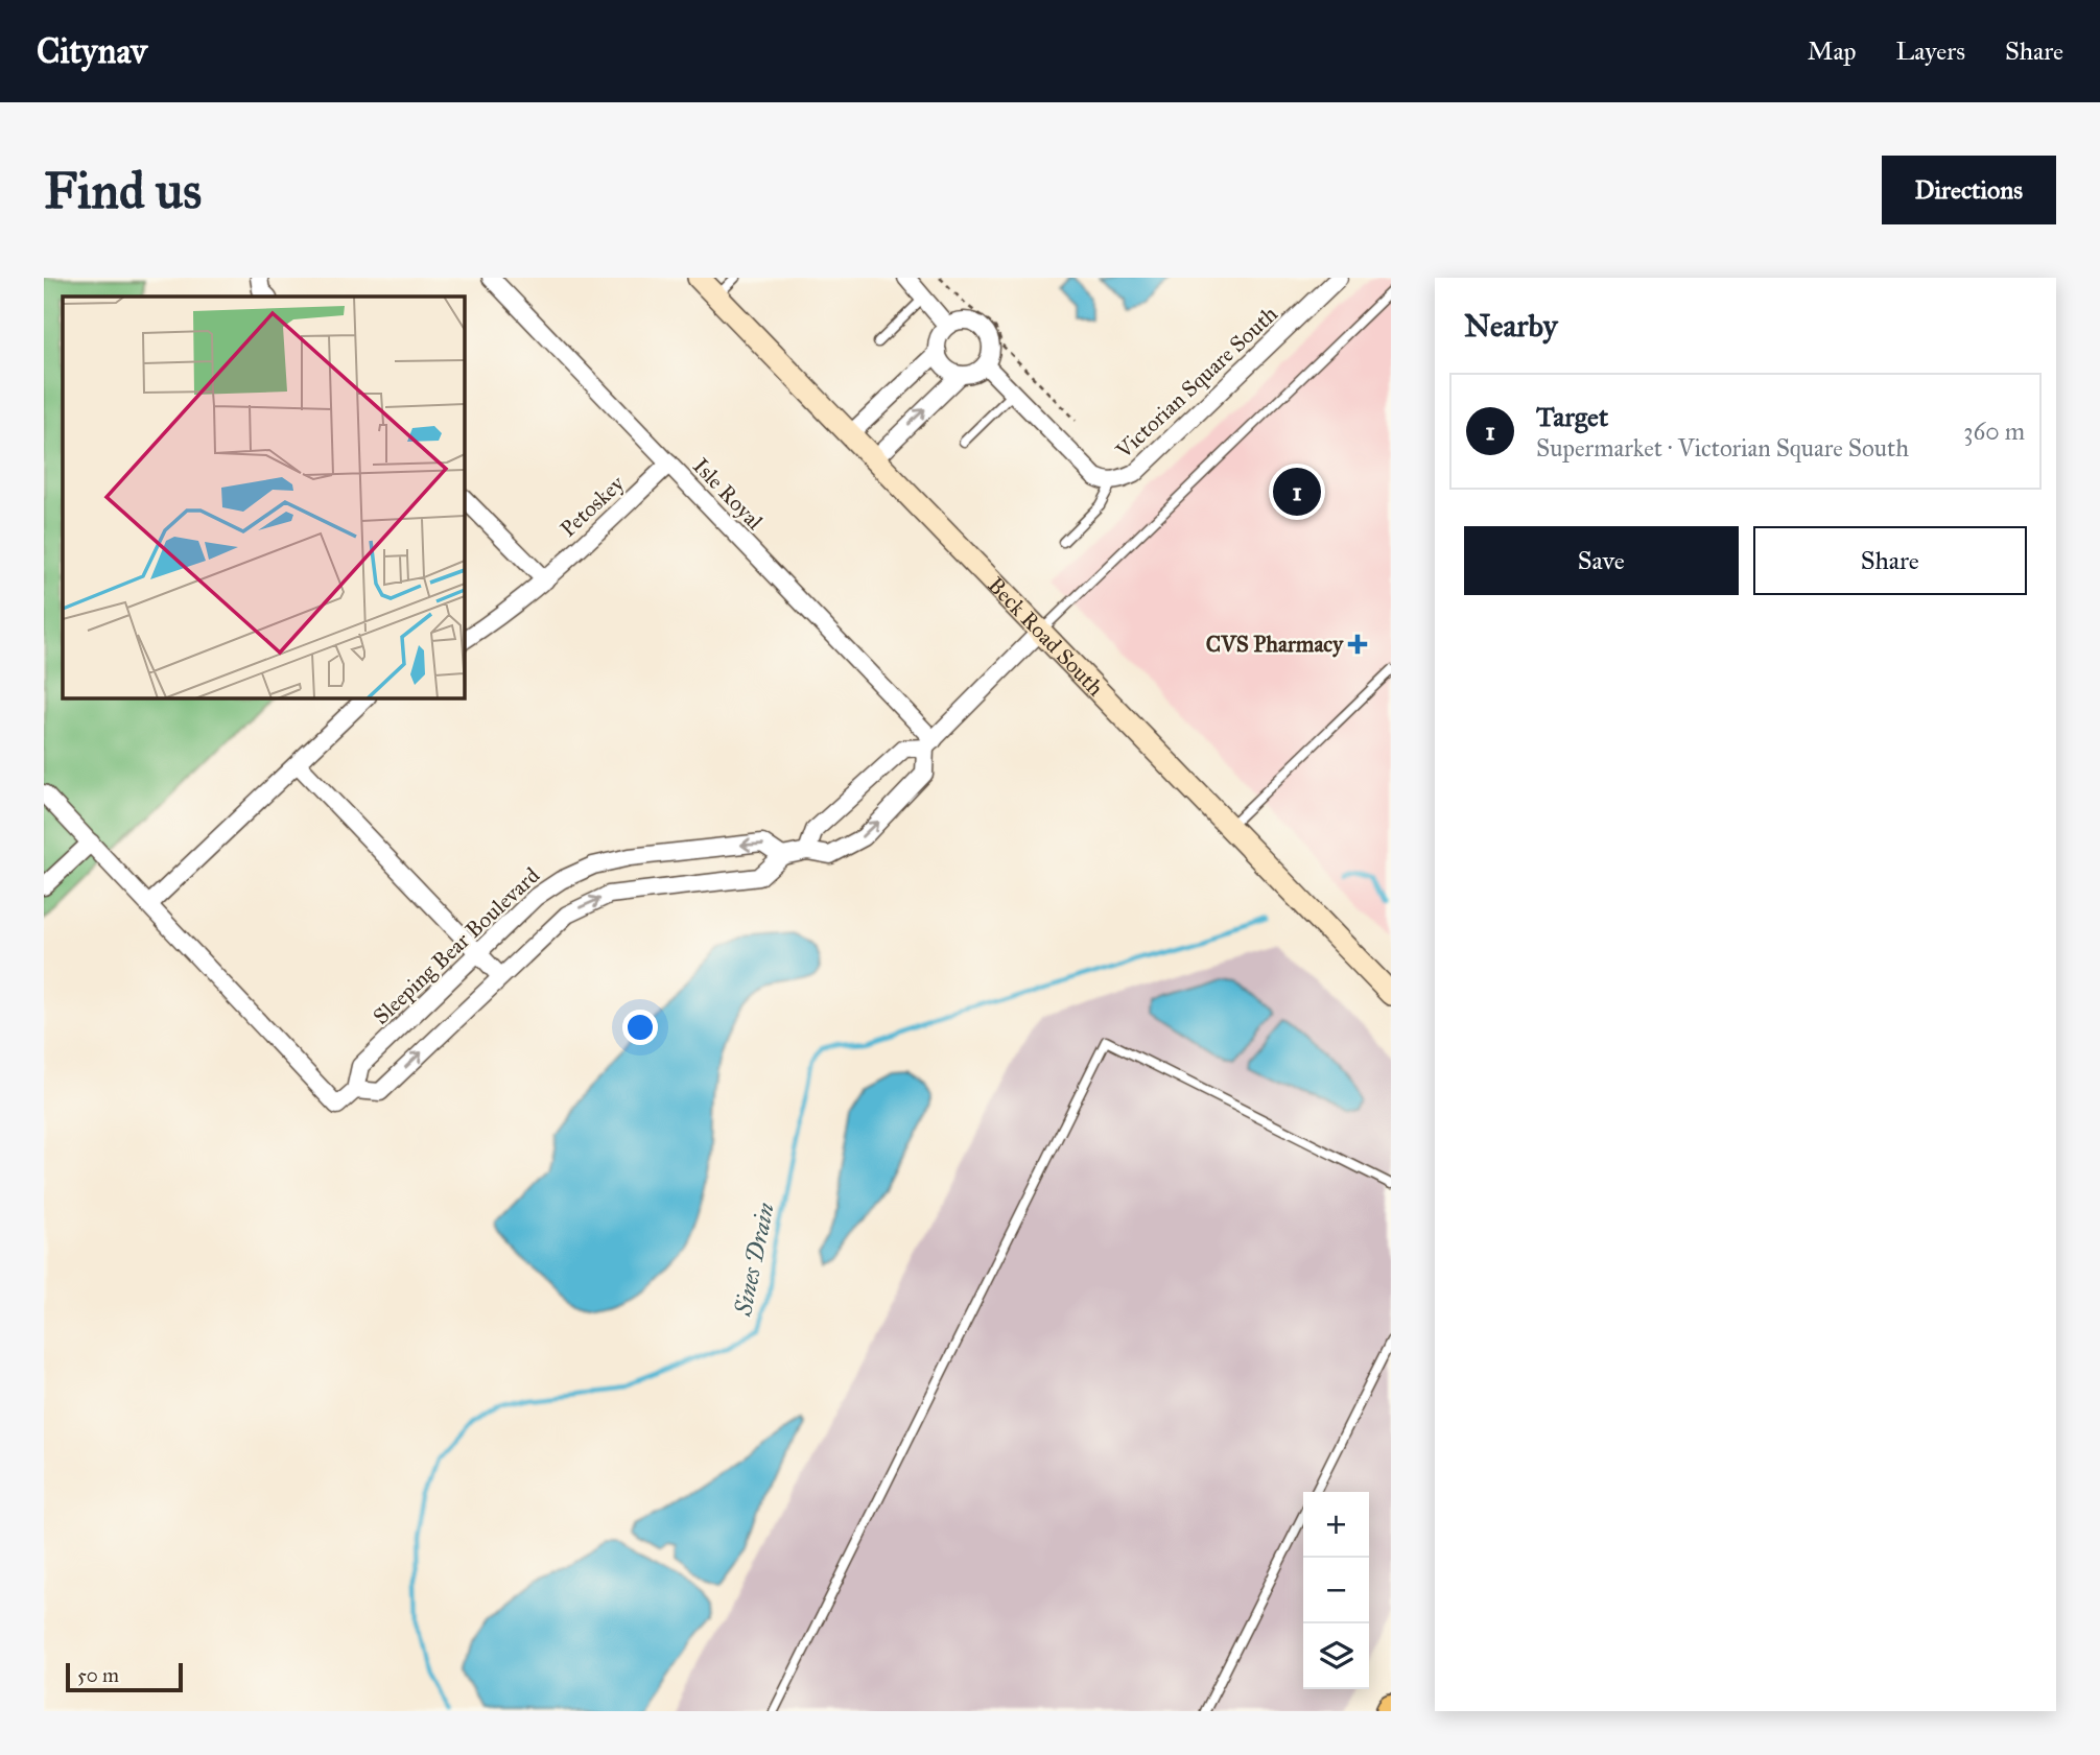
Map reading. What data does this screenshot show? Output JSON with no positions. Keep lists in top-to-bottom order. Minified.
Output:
{"streets":{"main road":["Beck Road South"],"street":["Victorian Square South","Isle Royal","Petoskey","Sleeping Bear Boulevard"]},"crossings":[["Isle Royal","Petoskey"]],"water":["Sines Drain"],"places":{"health":["CVS Pharmacy"]},"scale_bar":"50 m","page":{"header":"Citynav","nav":["Map","Layers","Share"],"buttons":["Directions",["Save","Share"]],"title":"Find us","heading":"Nearby","list":[{"mark":"1","name":"Target","note":"Supermarket · Victorian Square South","value":"360 m"}],"pins":"1","map_buttons":["+","−"],"scale":"50 m"}}
